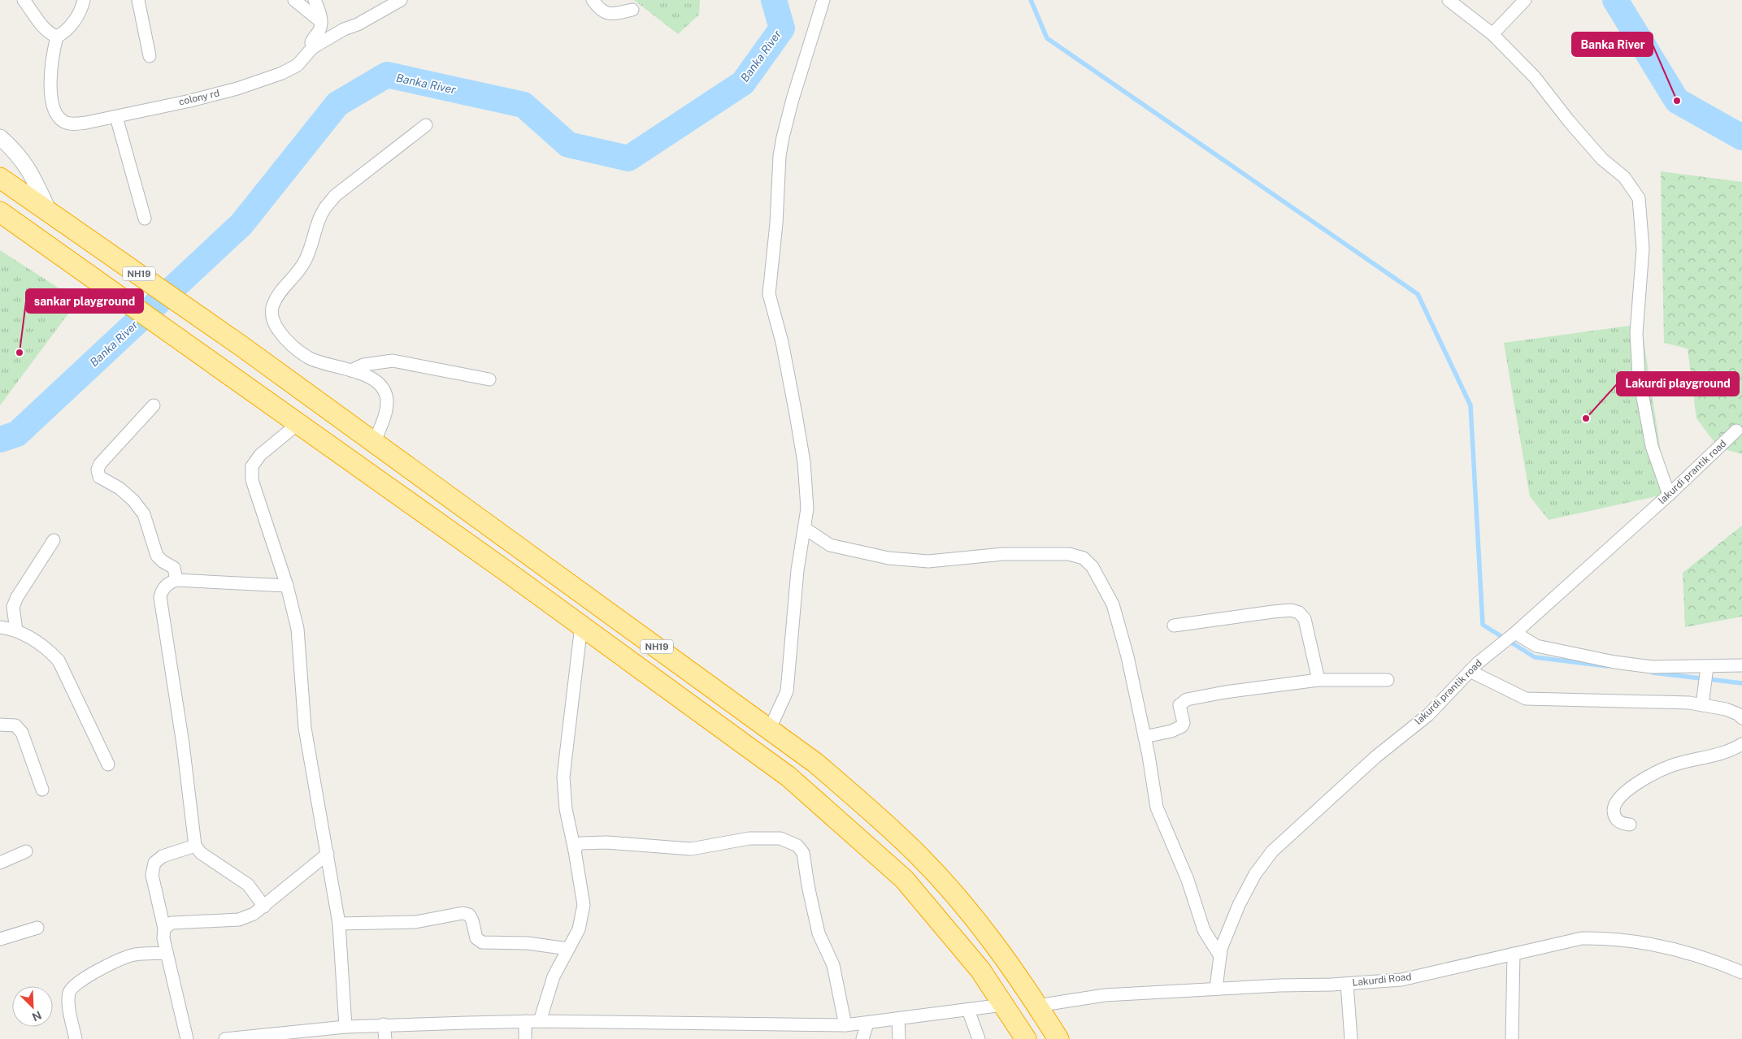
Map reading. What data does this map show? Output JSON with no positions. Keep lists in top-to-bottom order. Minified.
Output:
{"streets":{"highway":["NH19"],"street":["colony rd","lakurdi prantik road","Lakurdi Road"]},"crossings":[["NH19","Lakurdi Road"],["lakurdi prantik road","Lakurdi Road"]],"water":["Banka River"],"places":["Banka River","sankar playground","Lakurdi playground"],"north":"bottom right"}
